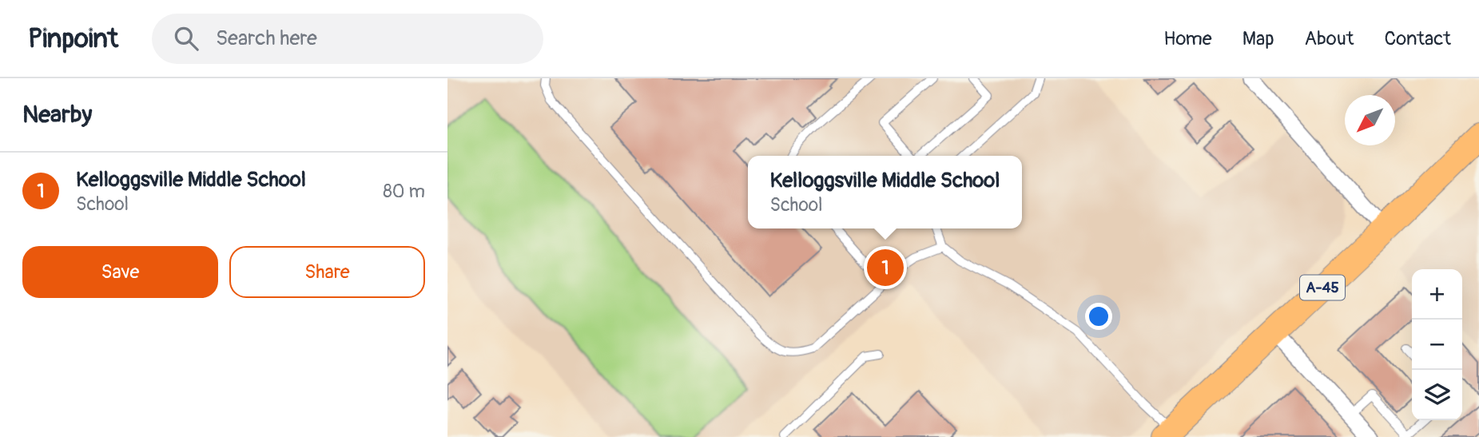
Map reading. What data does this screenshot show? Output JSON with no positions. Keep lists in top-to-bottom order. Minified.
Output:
{"streets":{"main road":["A-45"]},"north":"bottom left","page":{"header":"Pinpoint","search":"Search here","nav":["Home","Map","About","Contact"],"heading":"Nearby","list":[{"mark":"1","name":"Kelloggsville Middle School","note":"School","value":"80 m"}],"popup":["Kelloggsville Middle School","School"],"buttons":["Save","Share"],"pins":"1","map_buttons":["+","−"]}}
